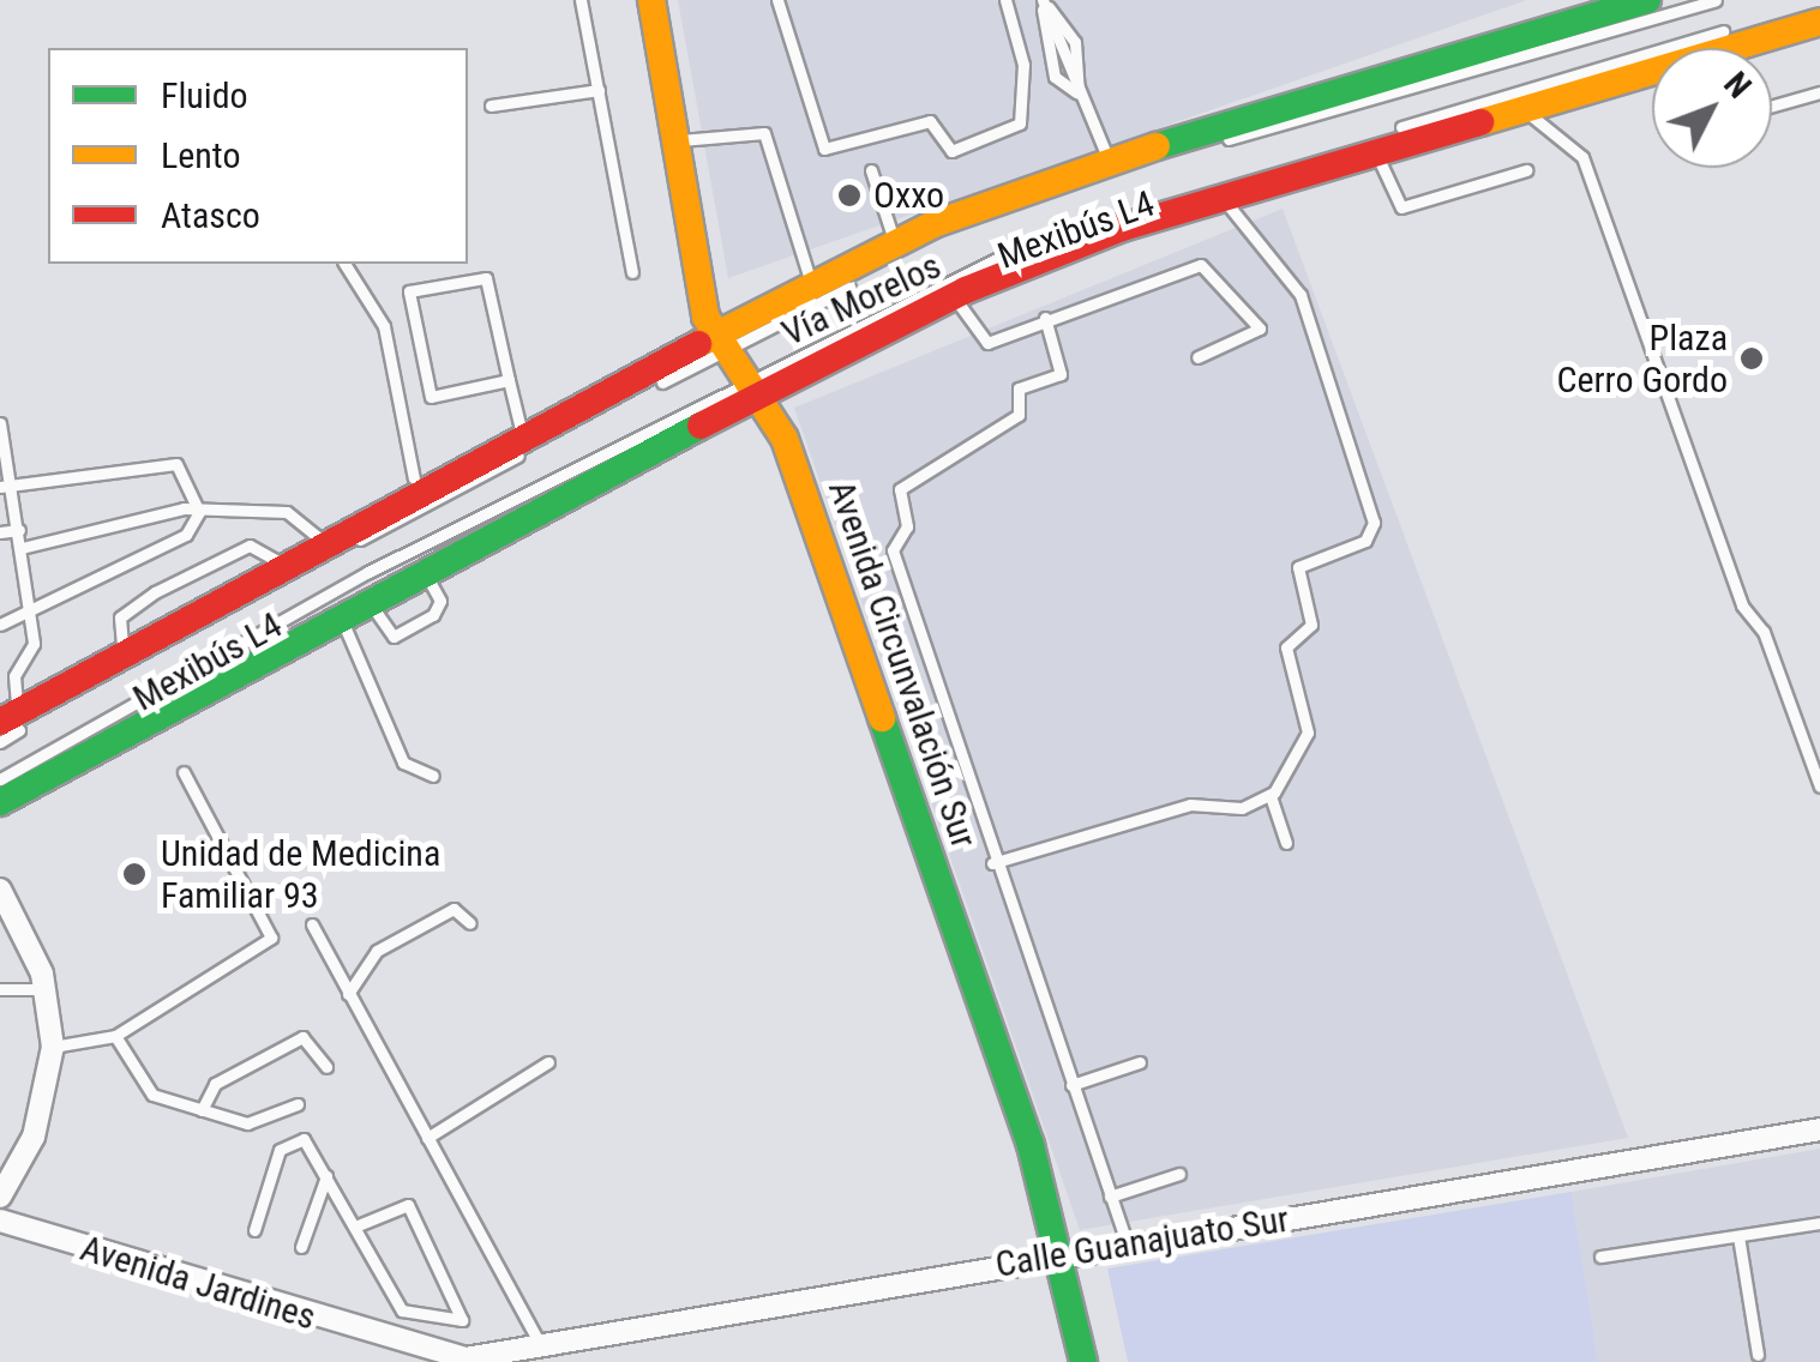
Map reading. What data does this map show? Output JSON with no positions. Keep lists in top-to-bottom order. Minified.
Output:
{"streets":{"main road":["Vía Morelos","Avenida Circunvalación Sur"],"street":["Calle Guanajuato Sur","Avenida Jardines"],"lane":["Mexibús L4"]},"crossings":[["Mexibús L4","Vía Morelos"],["Mexibús L4","Avenida Circunvalación Sur"],["Vía Morelos","Avenida Circunvalación Sur"],["Avenida Circunvalación Sur","Calle Guanajuato Sur"],["Calle Guanajuato Sur","Avenida Jardines"]],"places":["Oxxo","Plaza Cerro Gordo","Unidad de Medicina Familiar 93"],"legend":["Fluido","Lento","Atasco"],"north":"top right"}
